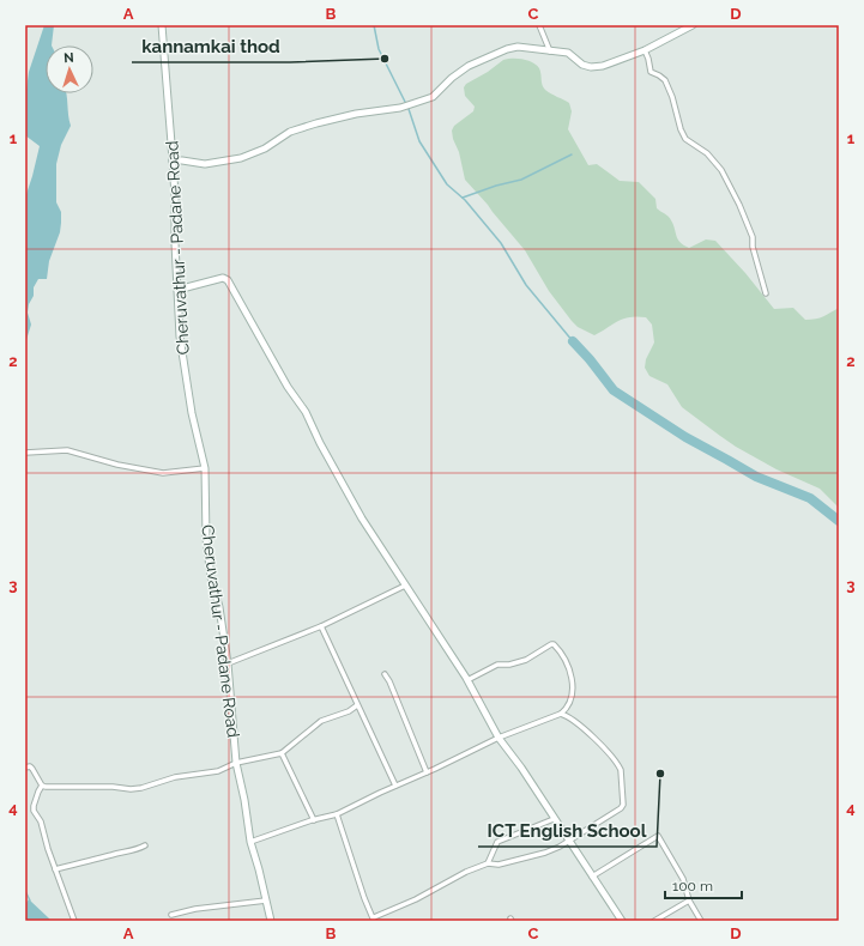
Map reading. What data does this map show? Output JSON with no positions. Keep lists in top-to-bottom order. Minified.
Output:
{"streets":{"street":["Cheruvathur - Padane Road"]},"places":["kannamkai thod","ICT English School"],"scale_bar":"100 m","north":"top","grid":{"columns":["A","B","C","D"],"rows":["1","2","3","4"]}}
